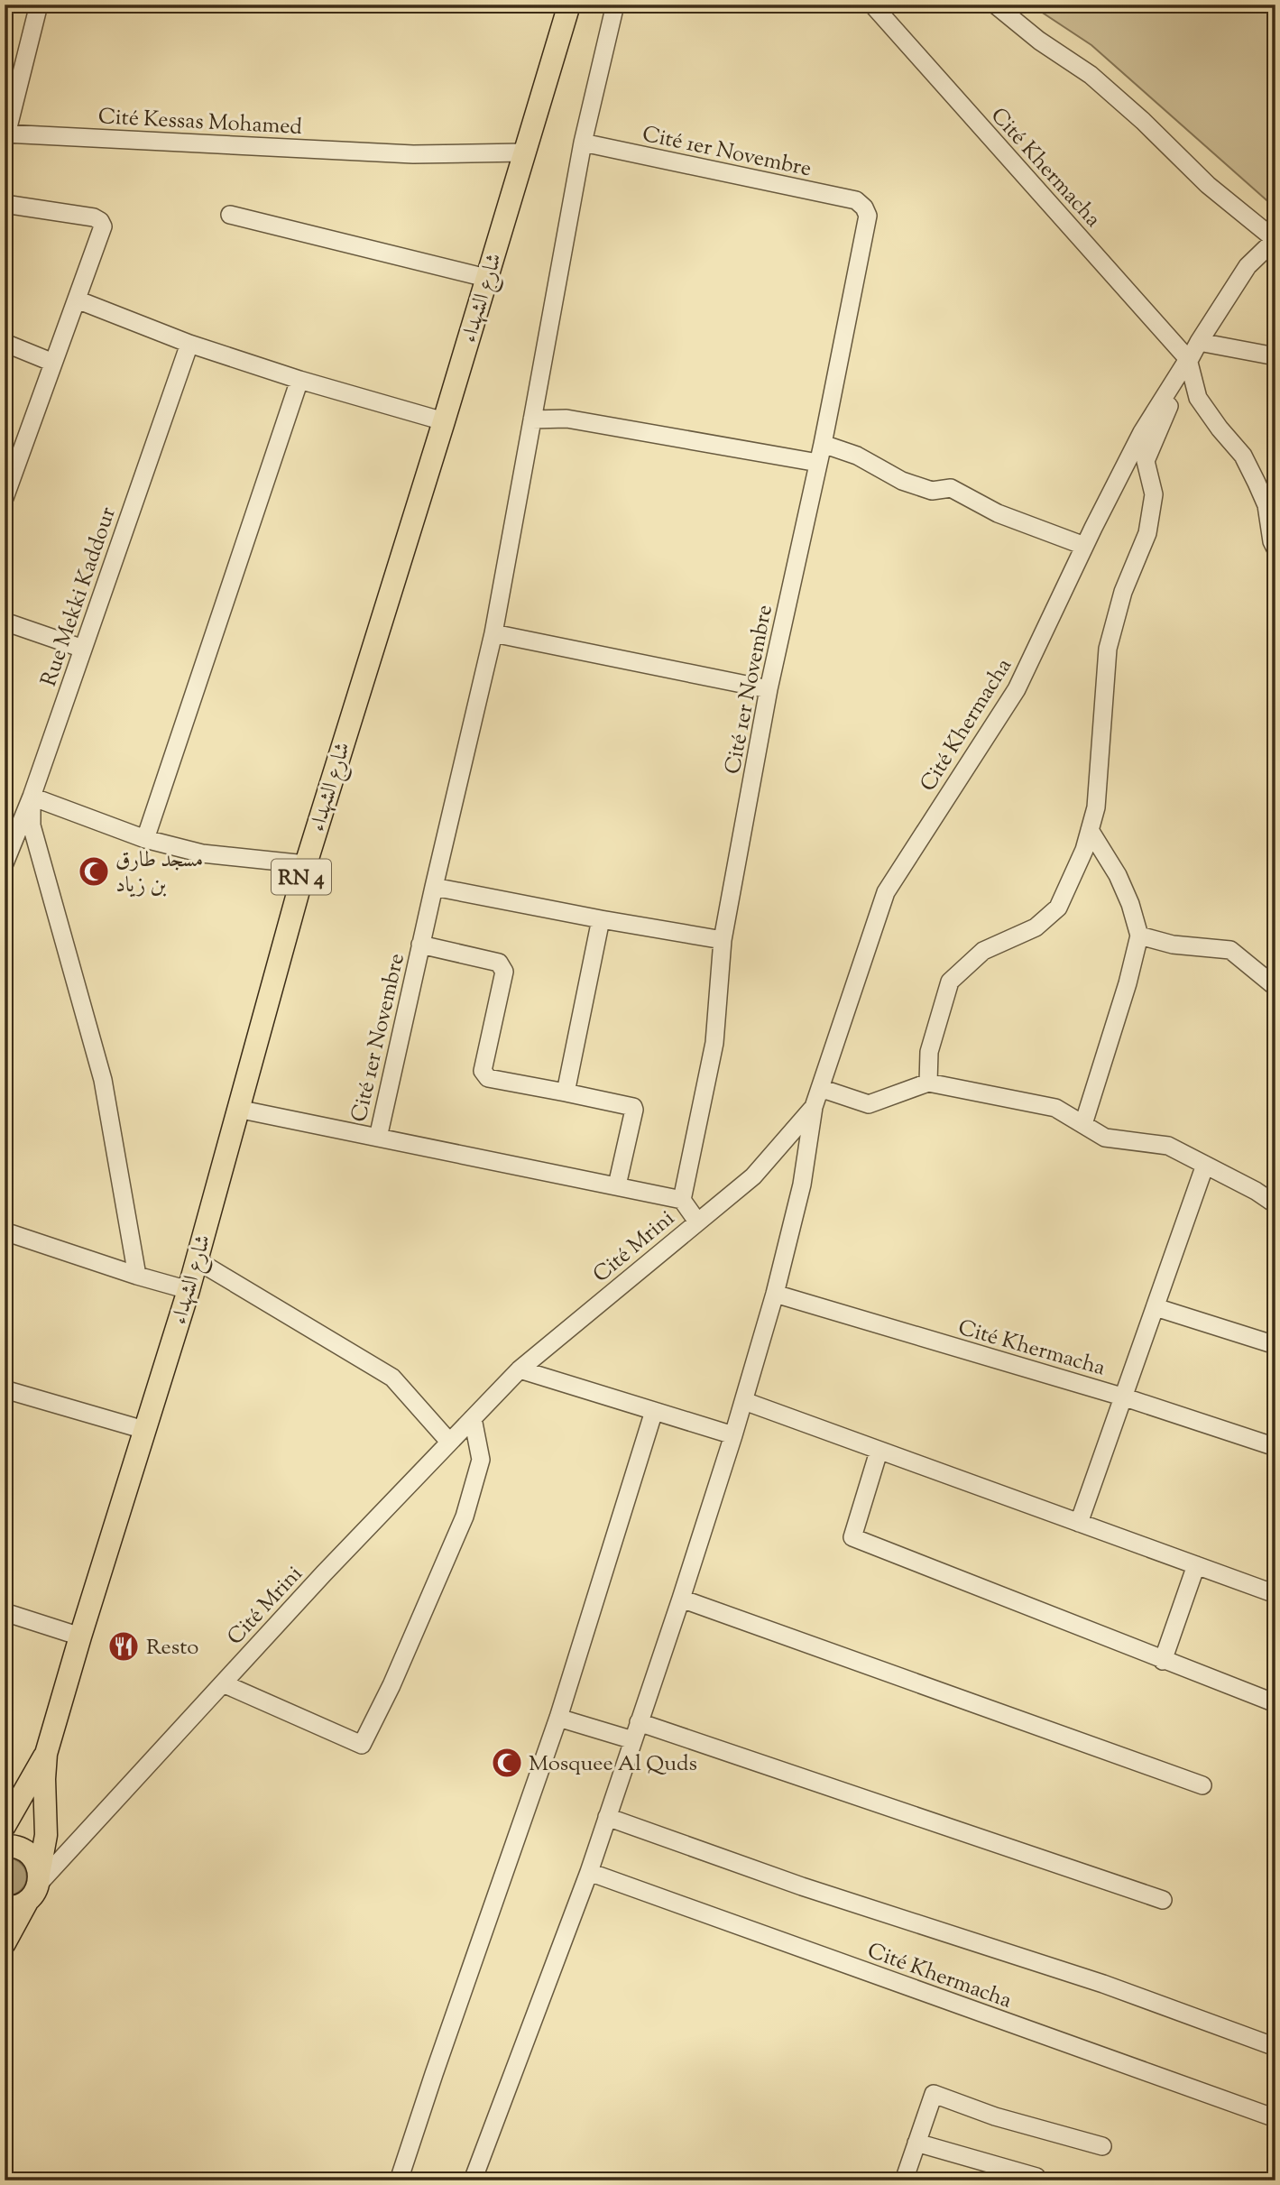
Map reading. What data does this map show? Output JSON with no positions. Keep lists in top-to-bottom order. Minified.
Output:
{"streets":{"main road":["شارع الشهداء","RN 4"],"street":["Cité Kessas Mohamed","Cité 1er Novembre","Cité Khermacha","Rue Mekki Kaddour","Cité Mrini"]},"crossings":[["Cité Kessas Mohamed","شارع الشهداء"],["Cité Khermacha","Cité Mrini"],["شارع الشهداء","RN 4"],["RN 4","Cité Mrini"]],"places":{"mosque":["مسجد طارق بن زياد","Mosquee Al Quds"],"restaurant":["Resto"]}}
